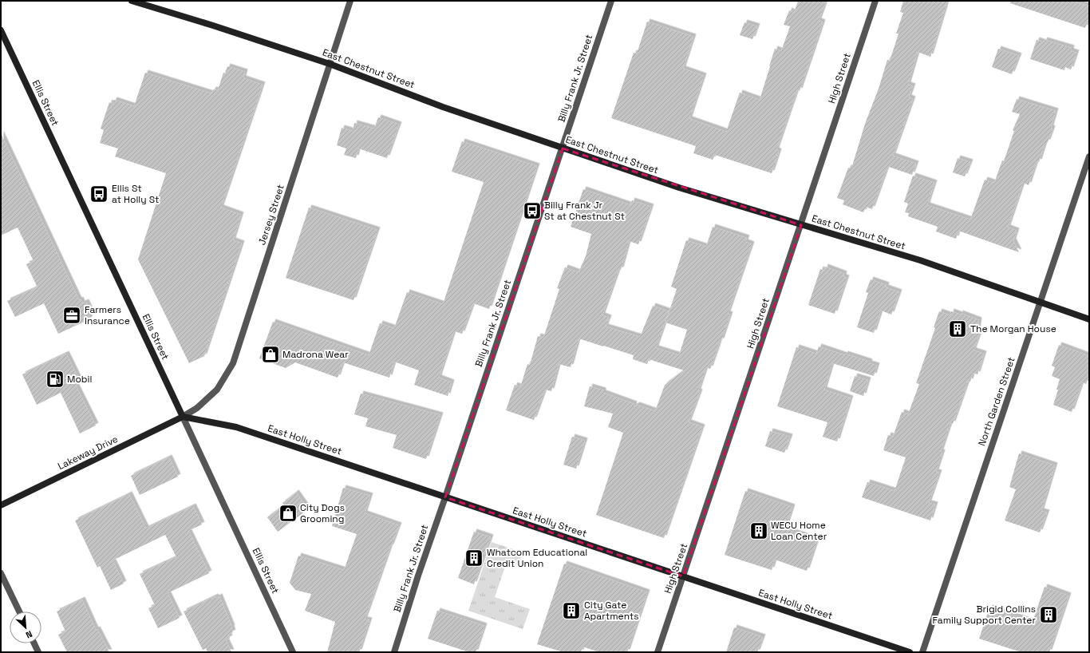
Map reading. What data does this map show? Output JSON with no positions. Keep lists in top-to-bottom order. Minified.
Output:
{"streets":{"main road":["East Chestnut Street","Ellis Street","East Holly Street","Lakeway Drive"],"street":["Billy Frank Jr. Street","High Street","Jersey Street","North Garden Street"]},"crossings":[["East Chestnut Street","Billy Frank Jr. Street"],["East Chestnut Street","High Street"],["East Chestnut Street","Jersey Street"],["East Chestnut Street","North Garden Street"],["Billy Frank Jr. Street","East Holly Street"],["High Street","East Holly Street"],["Ellis Street","Jersey Street"],["Ellis Street","East Holly Street"],["Ellis Street","Lakeway Drive"],["Jersey Street","East Holly Street"],["Jersey Street","Lakeway Drive"],["East Holly Street","Lakeway Drive"]],"places":{"bus stop":["Ellis St at Holly St","Billy Frank Jr St at Chestnut St"],"office":["Farmers Insurance"],"building":["The Morgan House","WECU Home Loan Center","Whatcom Educational Credit Union","City Gate Apartments","Brigid Collins Family Support Center"],"shop":["Madrona Wear","City Dogs Grooming"],"fuel station":["Mobil"]},"north":"bottom right"}
